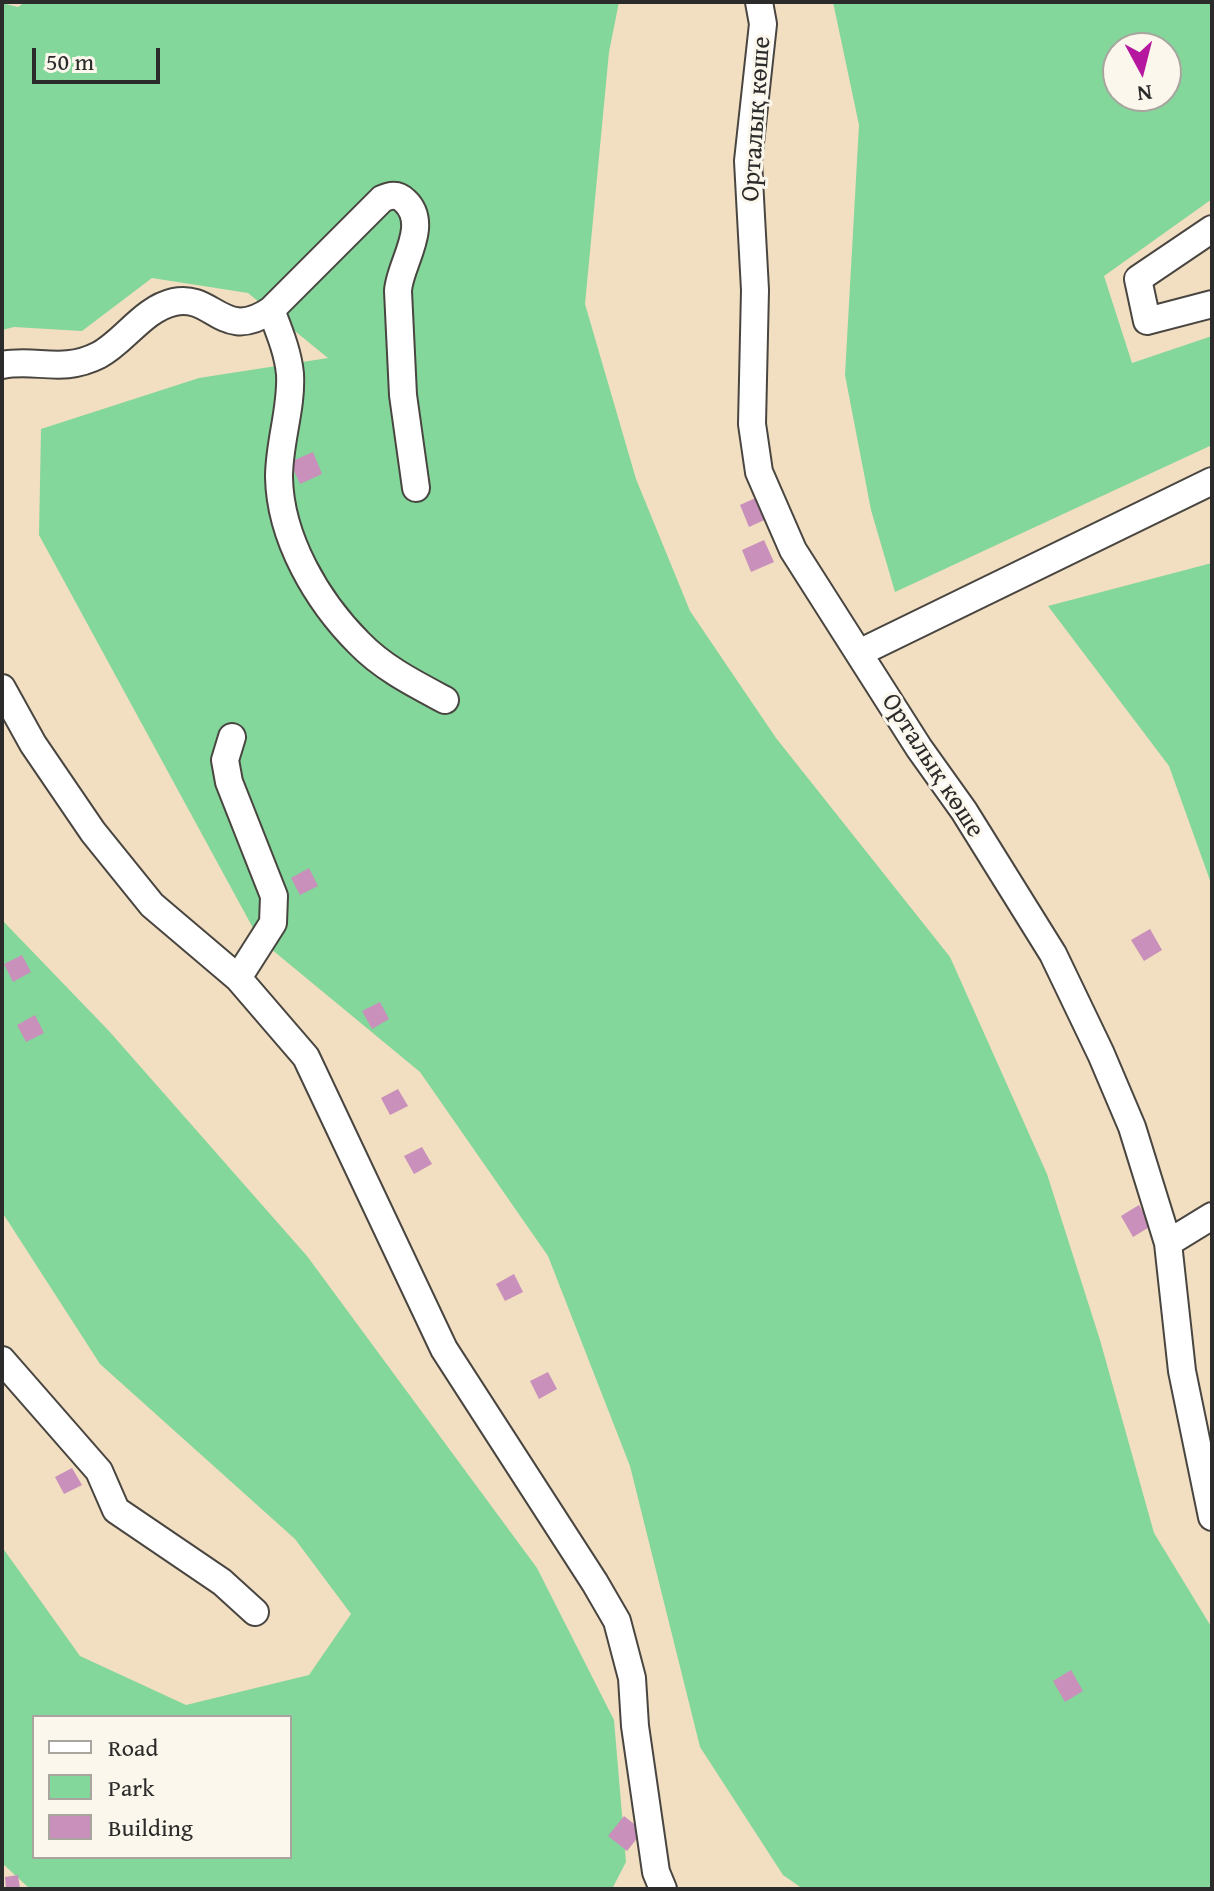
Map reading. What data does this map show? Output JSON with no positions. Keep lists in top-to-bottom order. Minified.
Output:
{"streets":{"street":["Орталық көше"]},"legend":["Road","Park","Building"],"scale_bar":"50 m","north":"bottom"}
